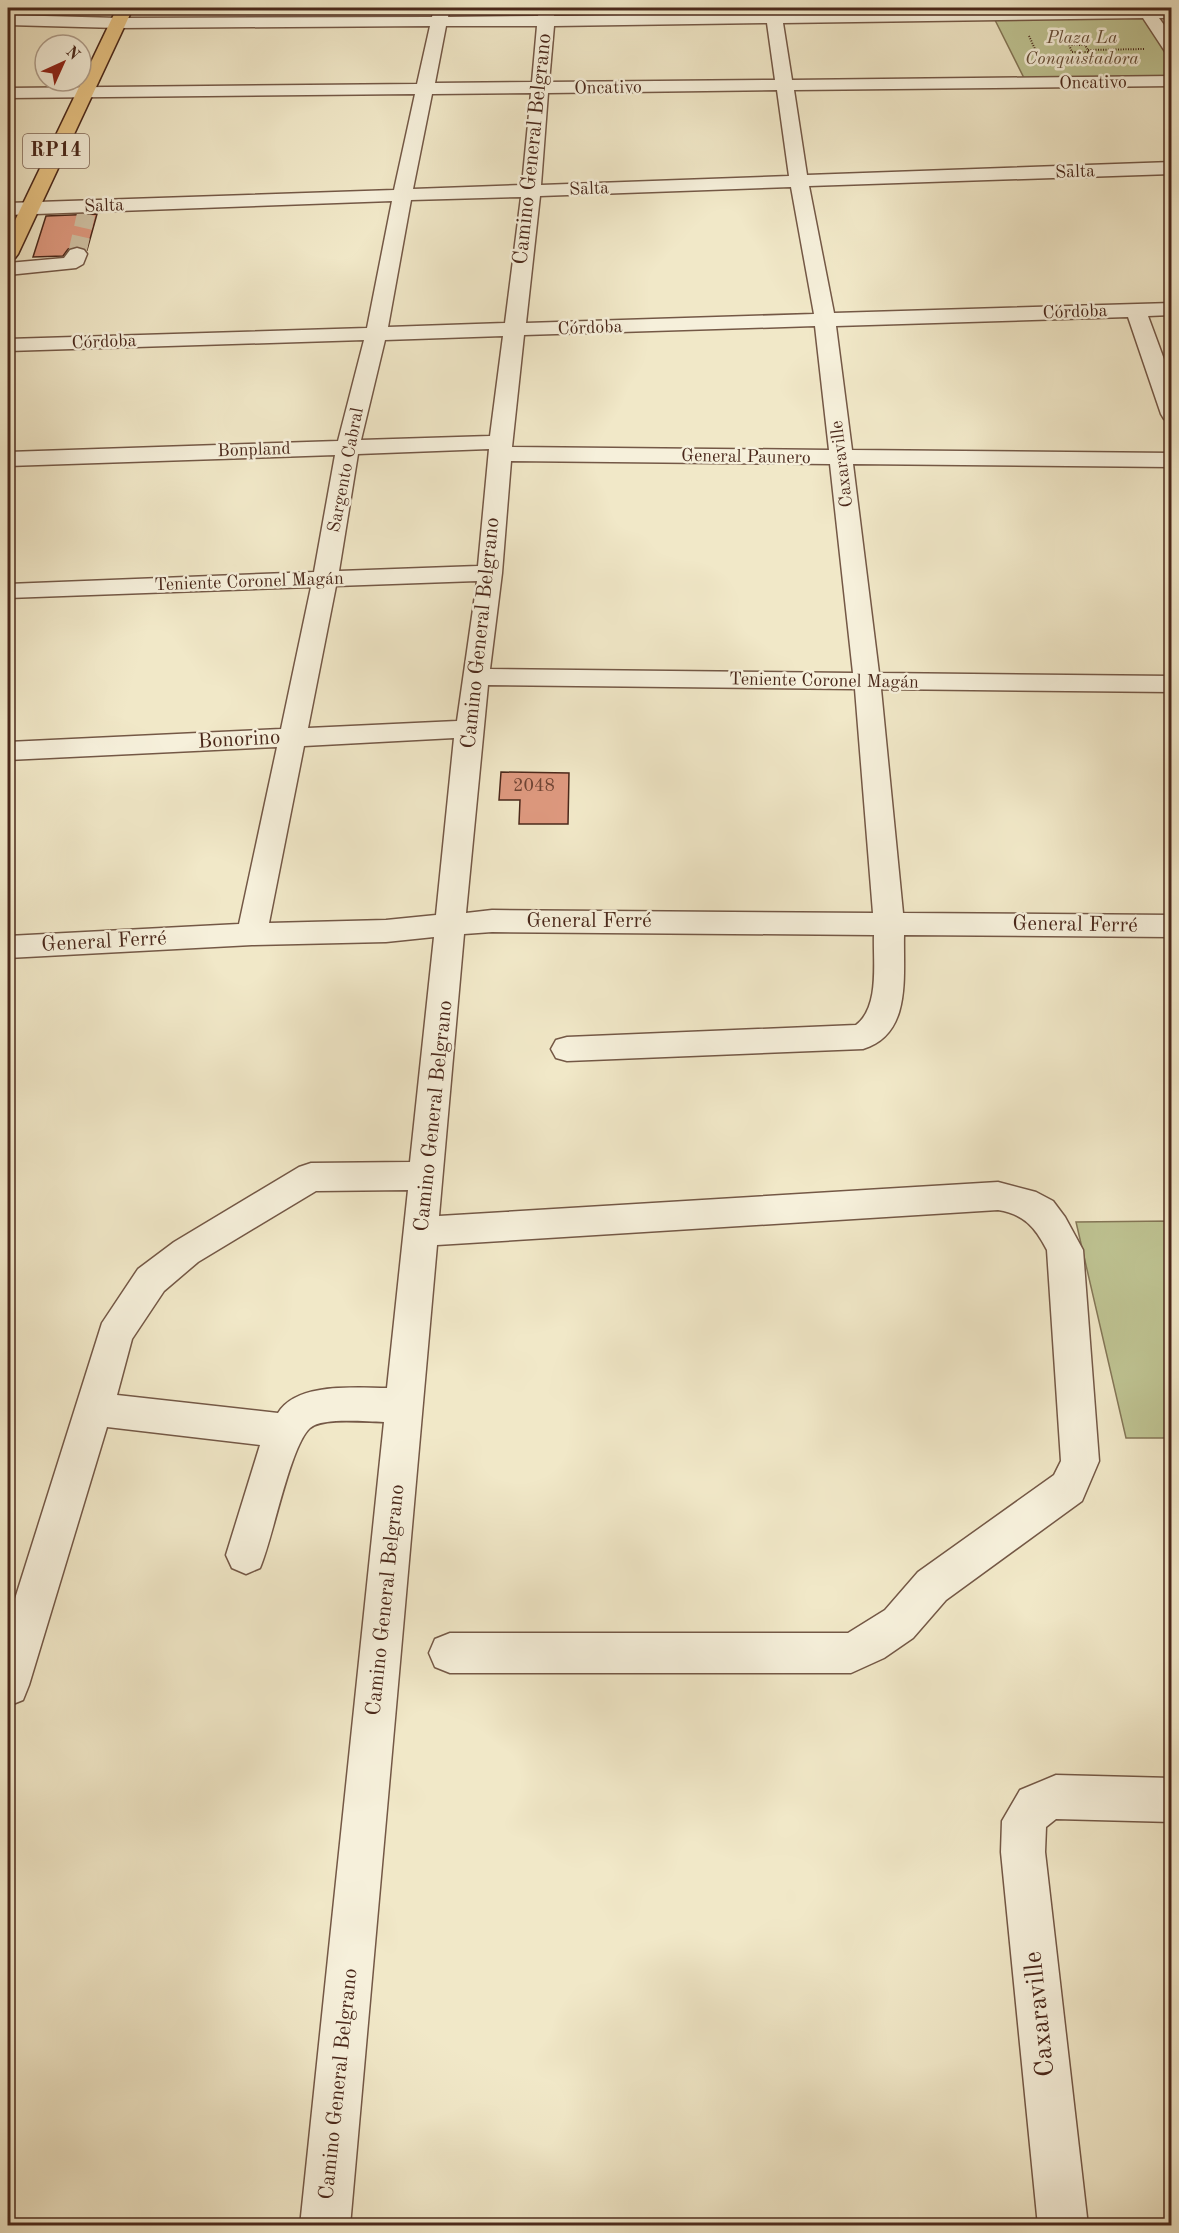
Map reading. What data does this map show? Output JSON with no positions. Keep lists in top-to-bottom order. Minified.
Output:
{"streets":{"main road":["RP14"],"street":["Oncativo","Camino General Belgrano","Salta","Córdoba","Bonpland","General Paunero","Caxaraville","Sargento Cabral","Teniente Coronel Magán","Bonorino","General Ferré"]},"crossings":[["Oncativo","Camino General Belgrano"],["Oncativo","Caxaraville"],["Oncativo","Sargento Cabral"],["Camino General Belgrano","Salta"],["Camino General Belgrano","Córdoba"],["Camino General Belgrano","Bonpland"],["Camino General Belgrano","General Paunero"],["Camino General Belgrano","Teniente Coronel Magán"],["Camino General Belgrano","Bonorino"],["Camino General Belgrano","General Ferré"],["RP14","Salta"],["Salta","Caxaraville"],["Salta","Sargento Cabral"],["Córdoba","Caxaraville"],["Córdoba","Sargento Cabral"],["Bonpland","General Paunero"],["Bonpland","Sargento Cabral"],["General Paunero","Caxaraville"],["Caxaraville","Teniente Coronel Magán"],["Caxaraville","General Ferré"],["Sargento Cabral","Teniente Coronel Magán"],["Sargento Cabral","Bonorino"],["Sargento Cabral","General Ferré"]],"parks":["Plaza La Conquistadora"],"house_numbers":["2048"],"north":"top right"}
